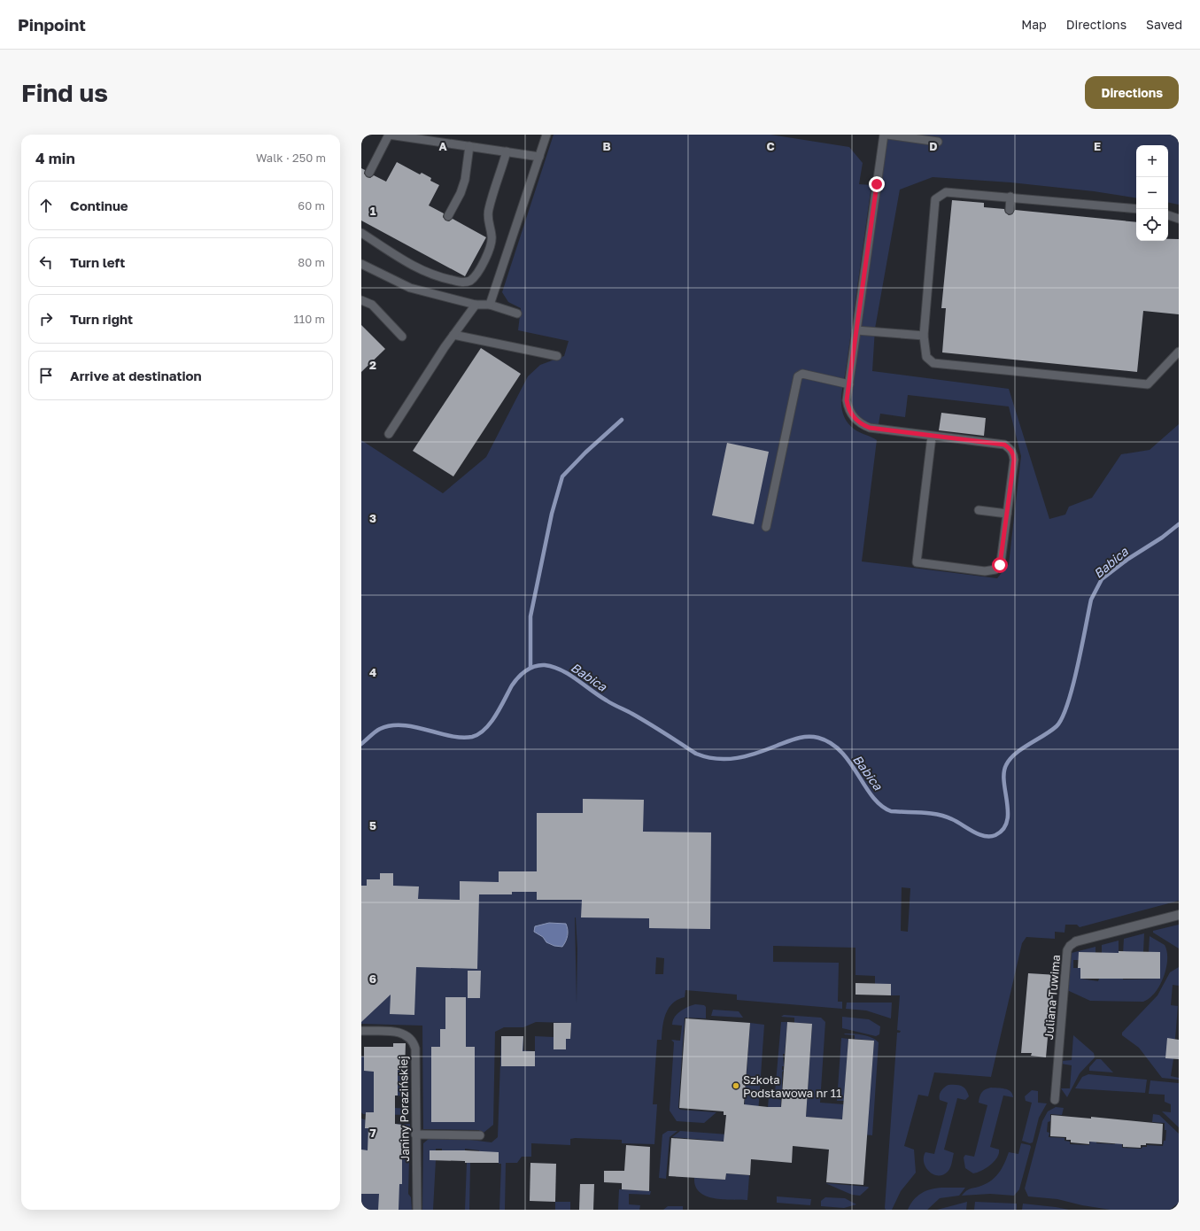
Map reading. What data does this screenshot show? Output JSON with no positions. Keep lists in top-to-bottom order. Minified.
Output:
{"streets":{"street":["Juliana Tuwima"],"lane":["Janiny Porazińskiej"]},"water":["Babica"],"places":["Szkoła Podstawowa nr 11"],"page":{"header":"Pinpoint","nav":["Map","Directions","Saved"],"buttons":"Directions","title":"Find us","heading":["4 min","Walk · 250 m"],"map_buttons":["+","−"],"list":[["Continue","60 m"],["Turn left","80 m"],["Turn right","110 m"],"Arrive at destination"]},"grid":{"columns":["A","B","C","D","E"],"rows":["1","2","3","4","5","6","7"]}}
